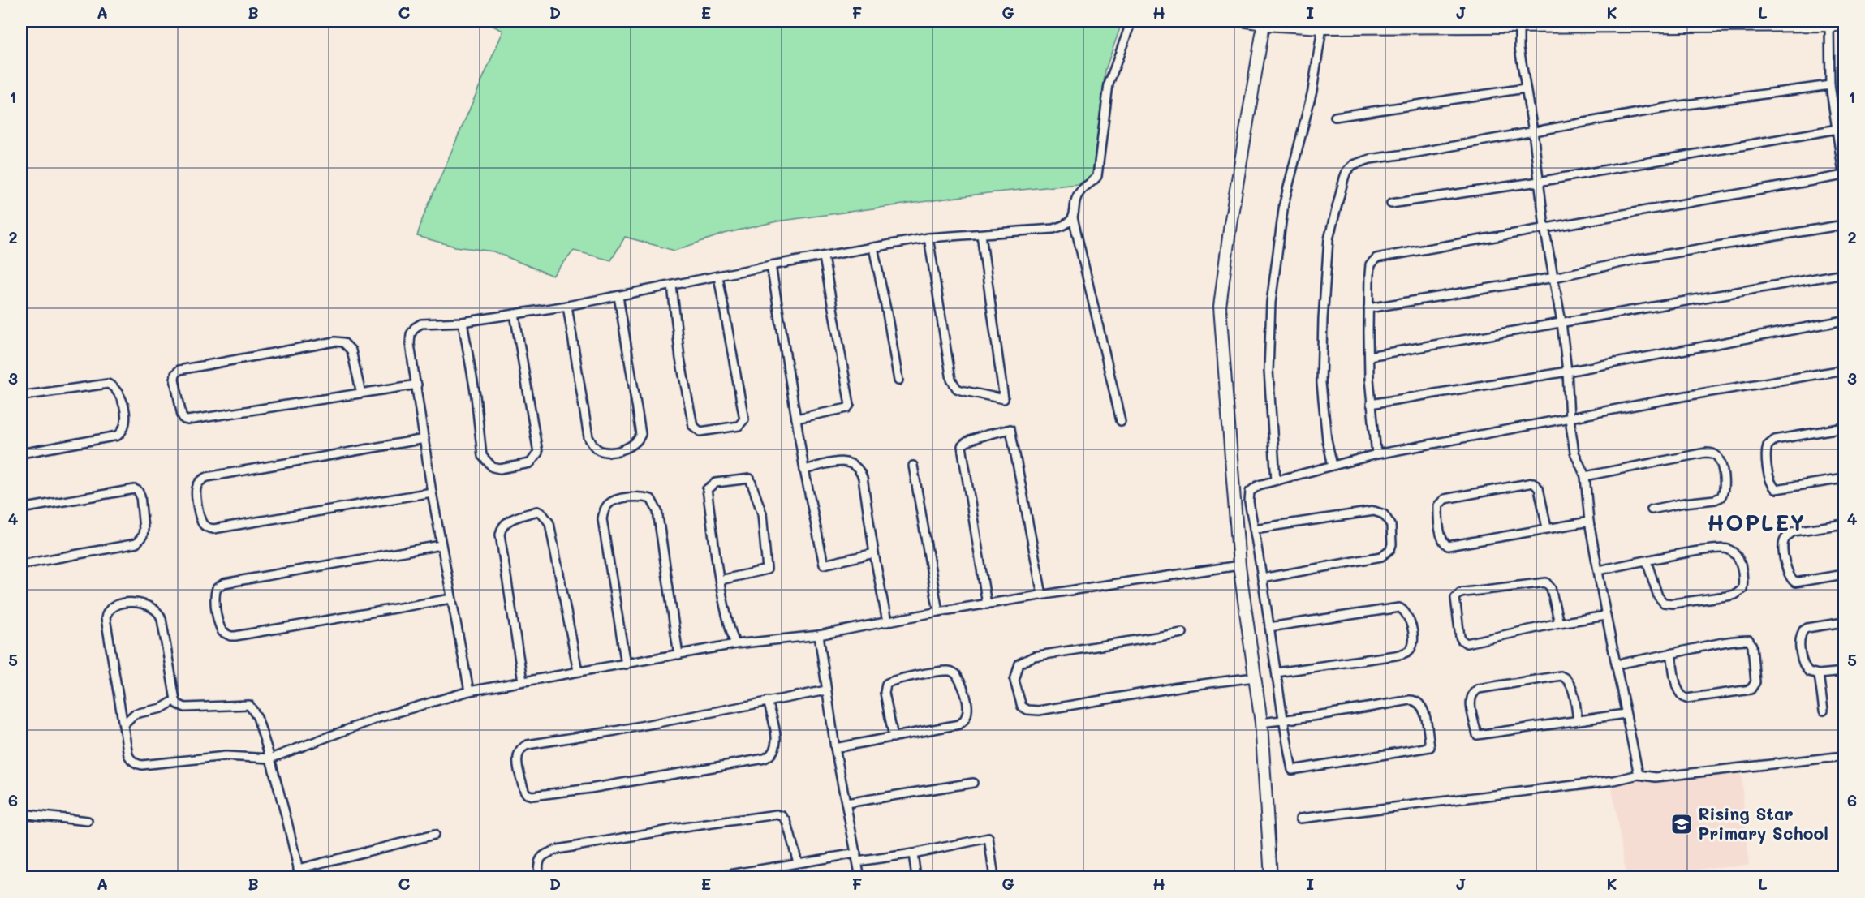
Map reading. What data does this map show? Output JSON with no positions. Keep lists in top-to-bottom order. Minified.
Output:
{"districts":["HOPLEY"],"places":{"school or university":["Rising Star Primary School"]},"grid":{"columns":["A","B","C","D","E","F","G","H","I","J","K","L"],"rows":["1","2","3","4","5","6"]}}
